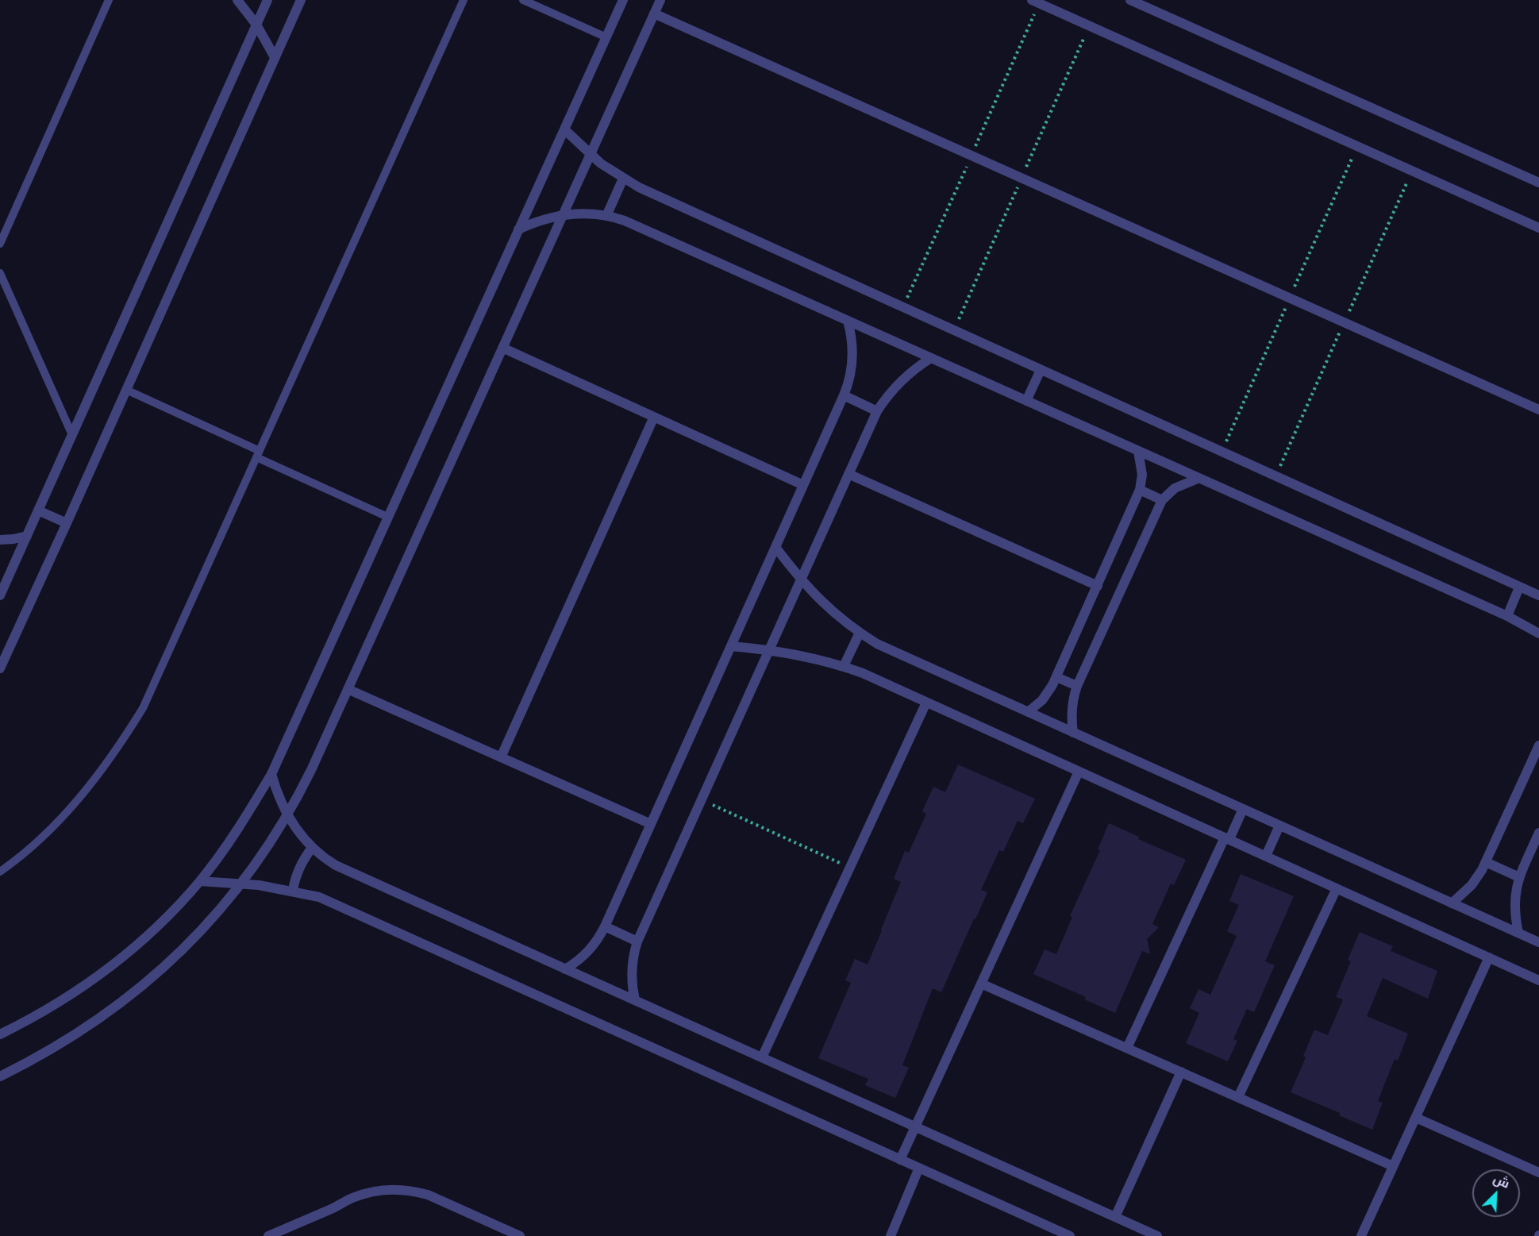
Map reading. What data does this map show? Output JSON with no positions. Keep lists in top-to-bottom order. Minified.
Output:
{"north":"top right"}
